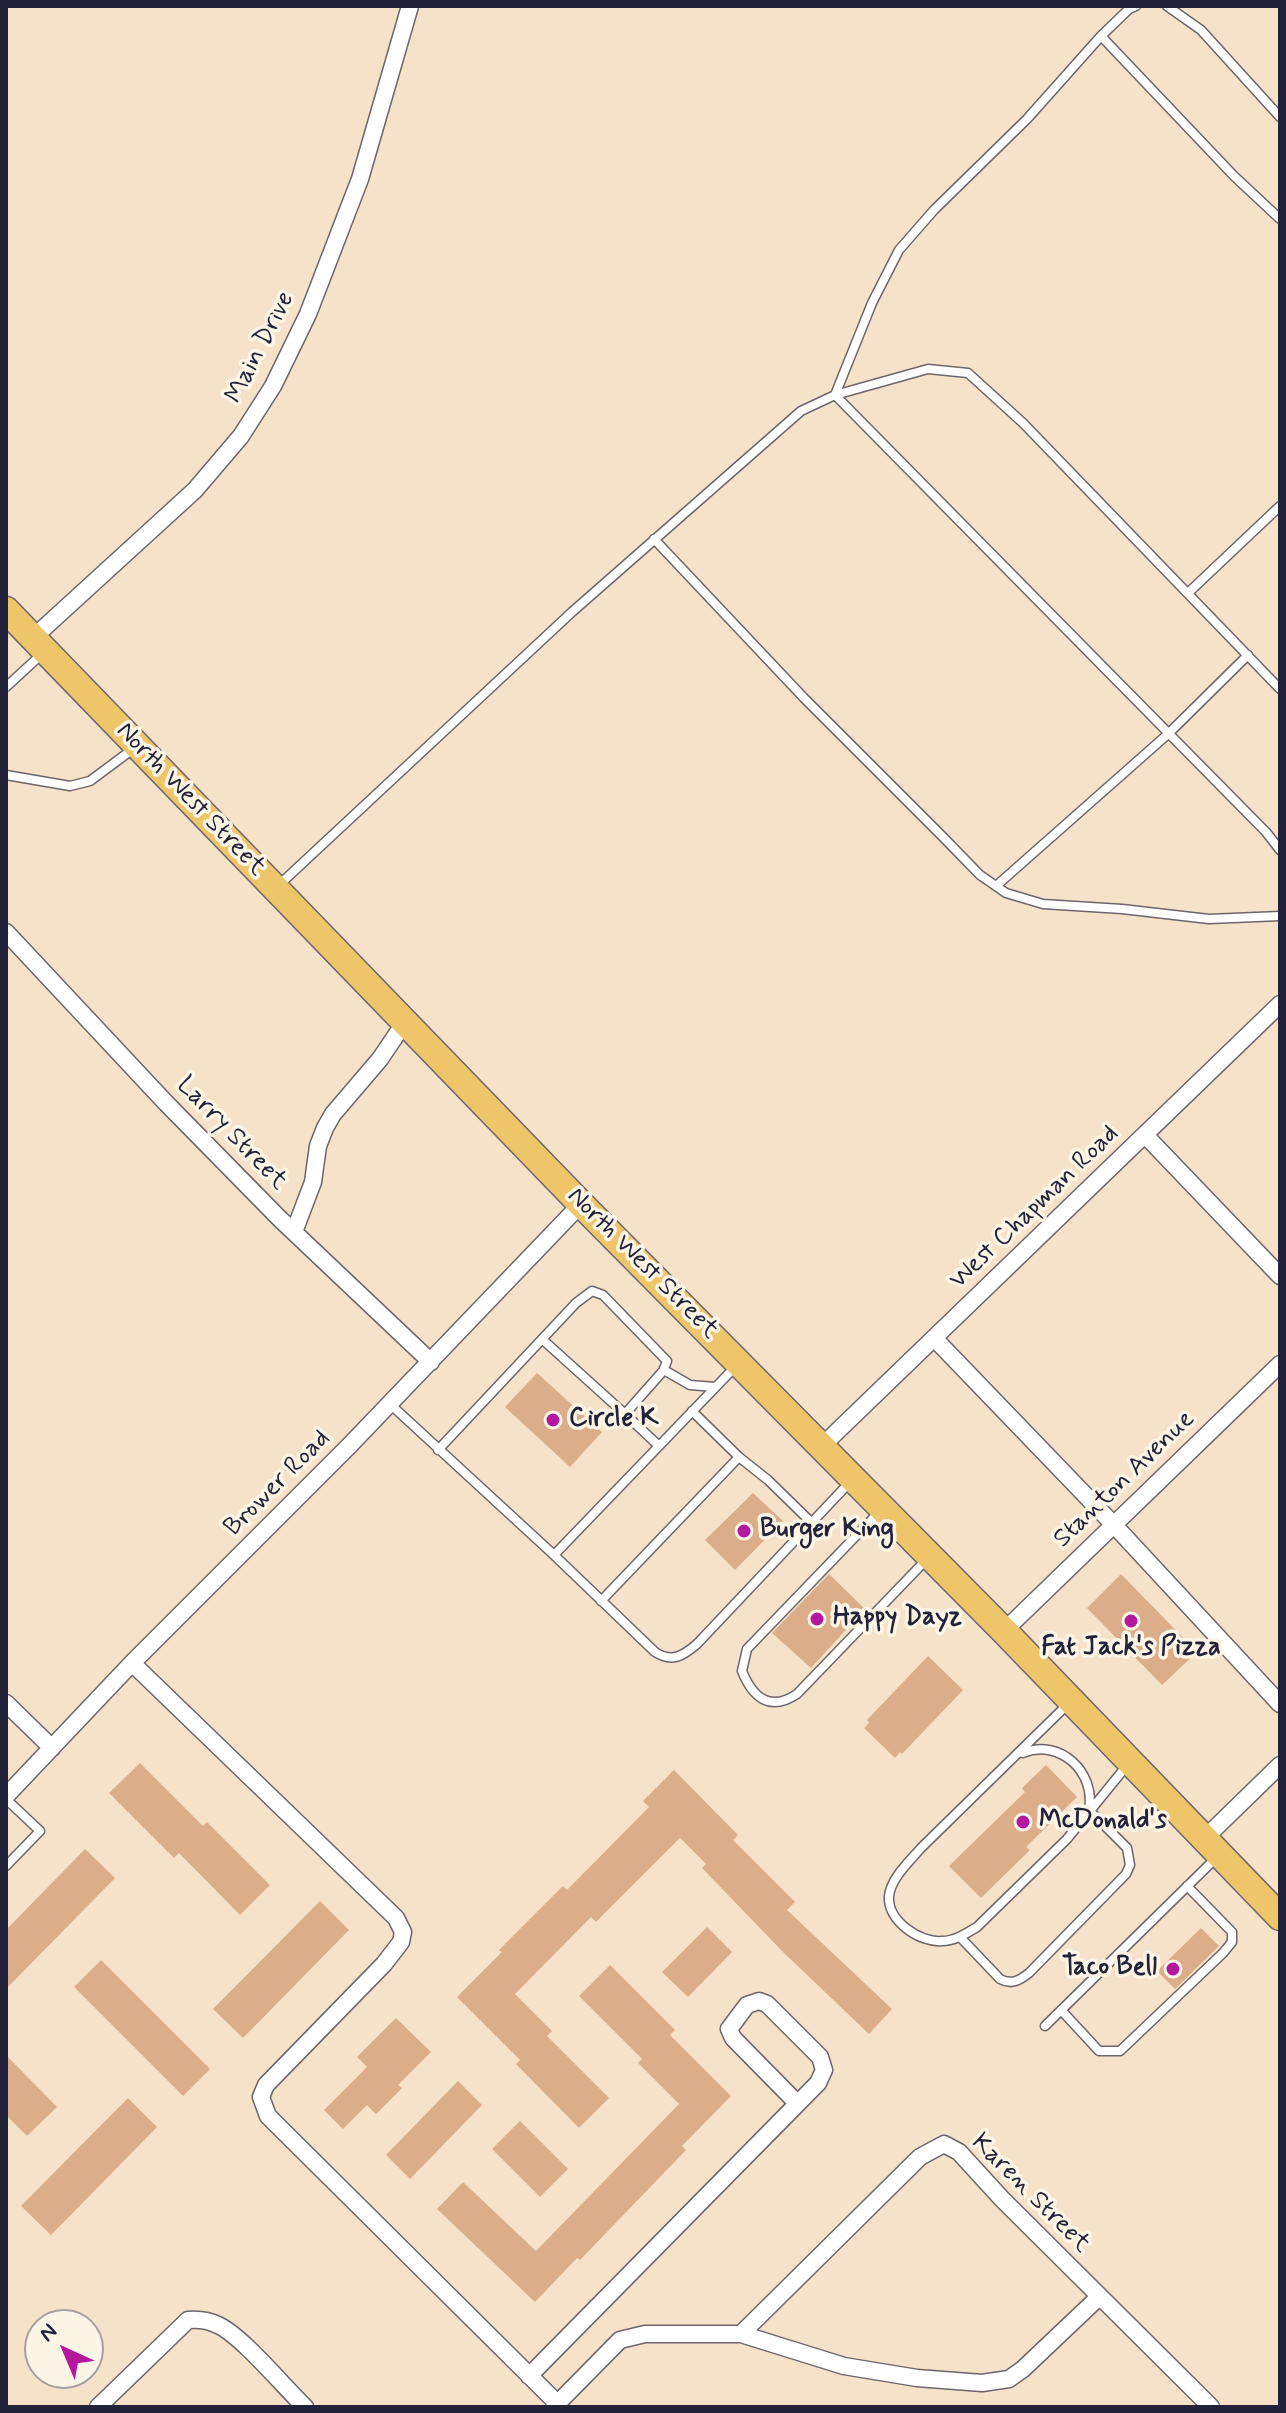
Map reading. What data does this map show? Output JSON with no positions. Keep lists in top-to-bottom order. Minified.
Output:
{"streets":{"main road":["North West Street"],"street":["Main Drive","Larry Street","West Chapman Road","Stanton Avenue","Brower Road","Karen Street"]},"crossings":[["Main Drive","North West Street"],["North West Street","West Chapman Road"],["North West Street","Stanton Avenue"],["North West Street","Brower Road"],["Larry Street","Brower Road"]],"places":["Circle K","Burger King","Happy Dayz","Fat Jack's Pizza","McDonald's","Taco Bell"],"north":"top left"}
